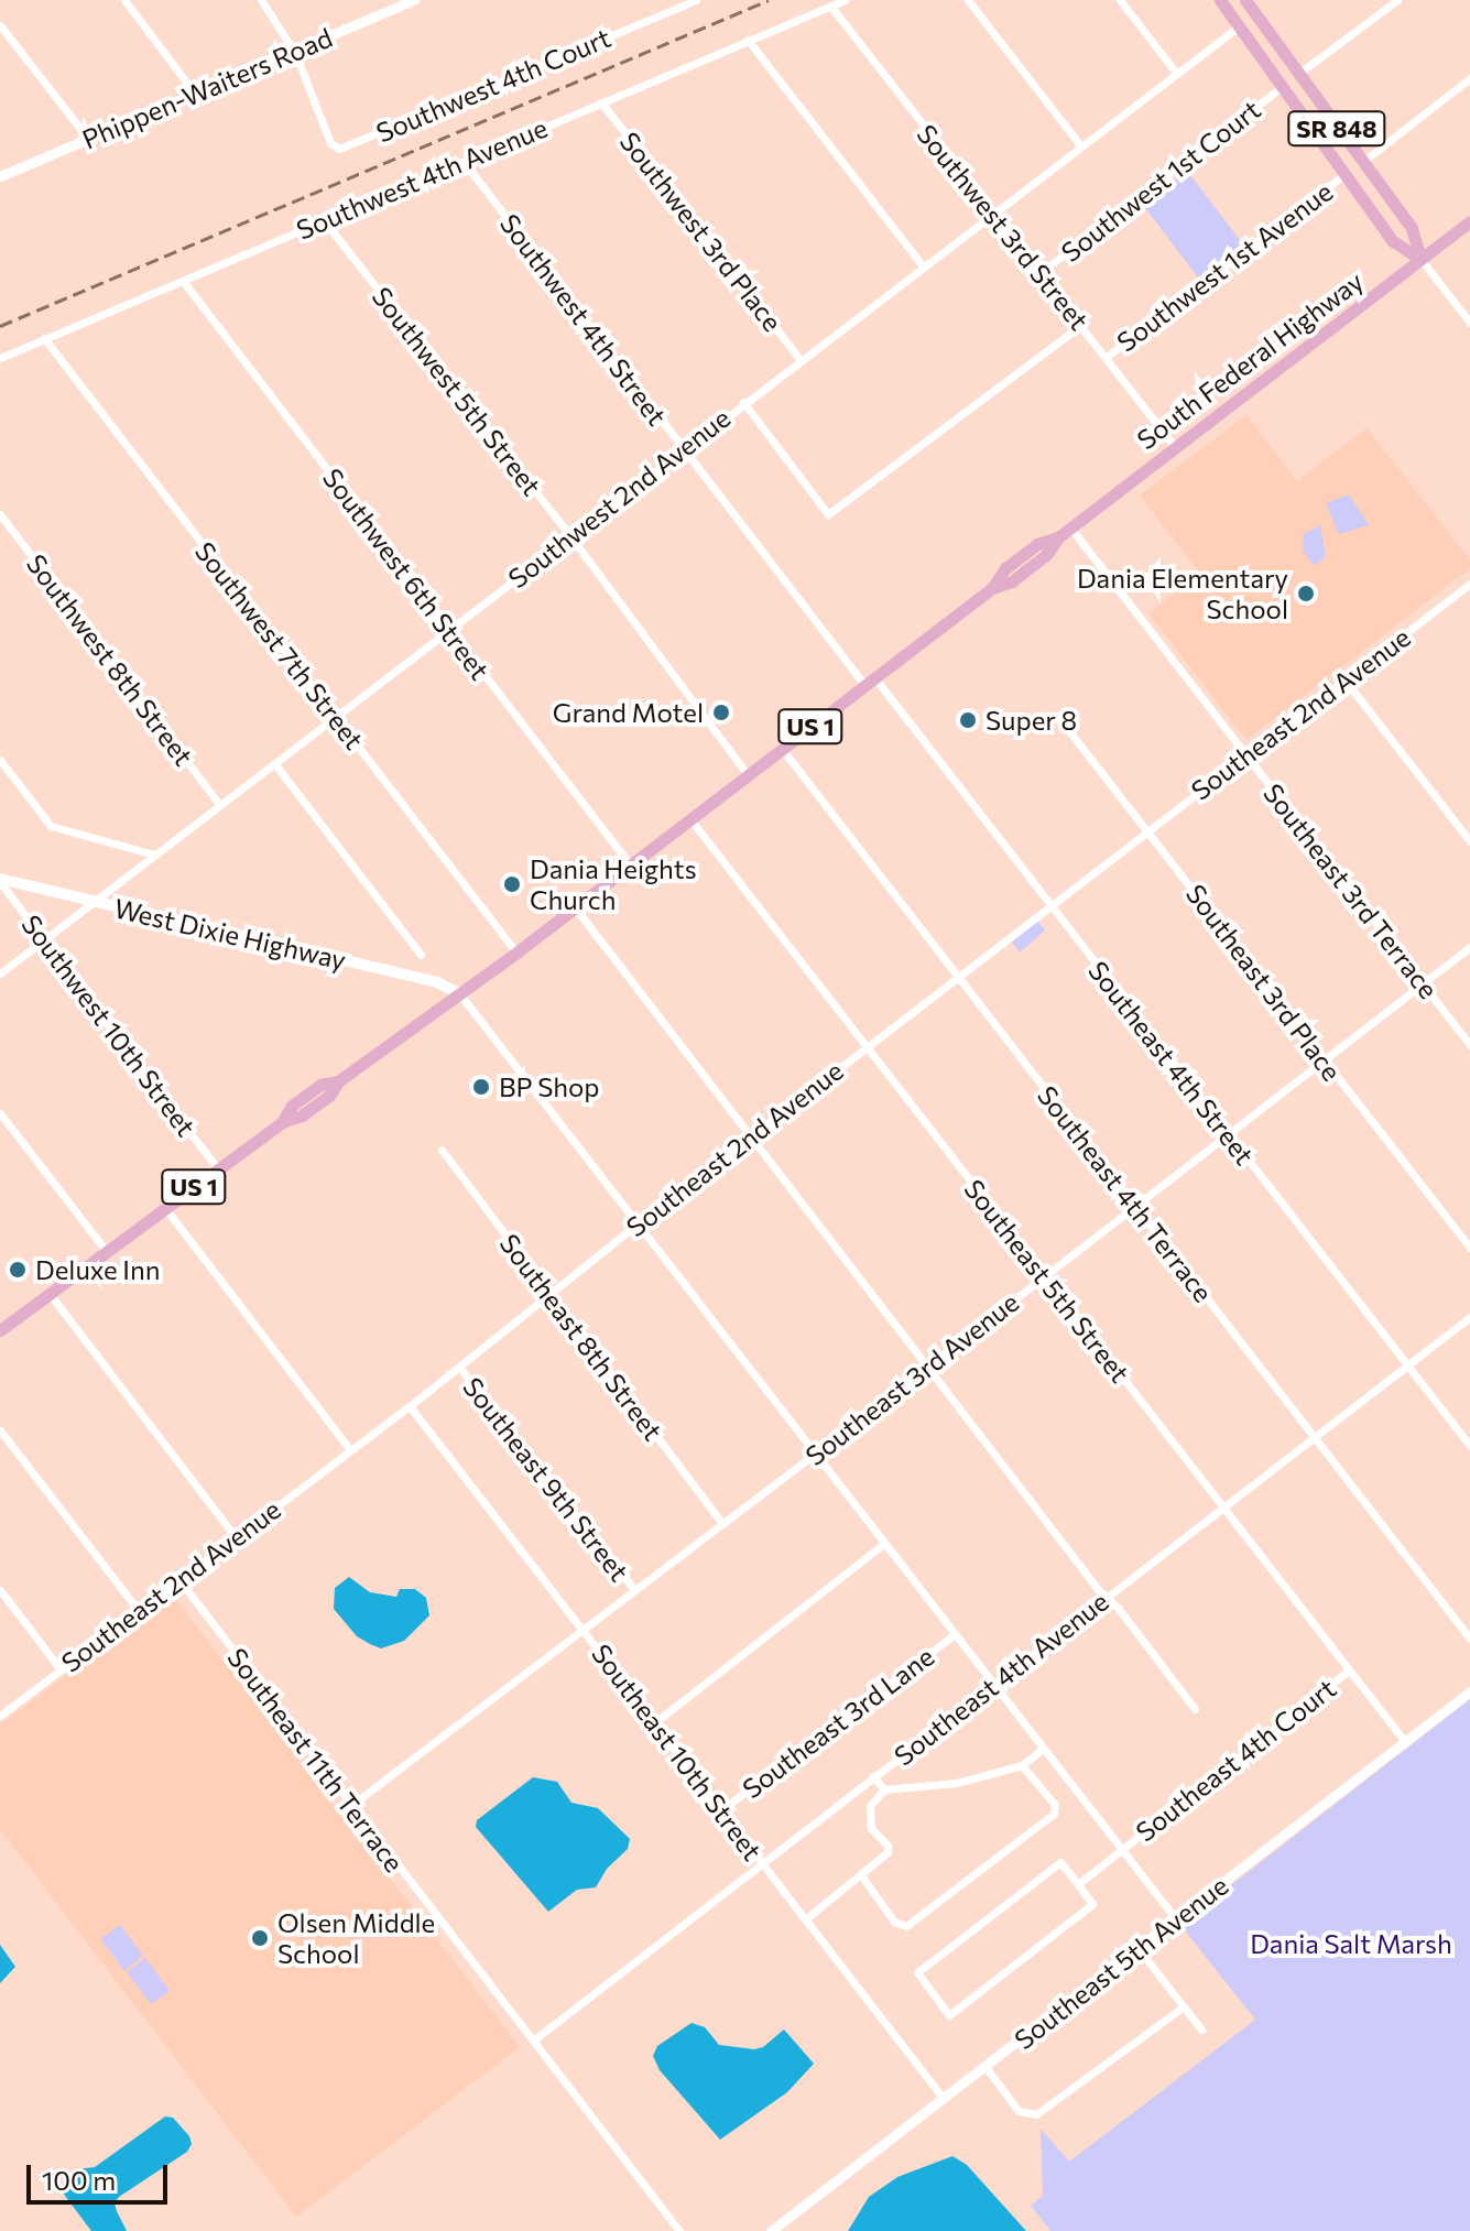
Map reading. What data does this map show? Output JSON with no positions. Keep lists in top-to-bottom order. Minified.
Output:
{"streets":{"main road":["SR 848","South Federal Highway","US 1","West Dixie Highway"],"street":["Southwest 4th Court","Phippen-Waiters Road","Southwest 4th Avenue","Southwest 1st Court","Southwest 3rd Street","Southwest 3rd Place","Southwest 1st Avenue","Southwest 4th Street","Southwest 5th Street","Southwest 2nd Avenue","Southwest 6th Street","Southwest 7th Street","Southwest 8th Street","Southeast 2nd Avenue","Southeast 3rd Terrace","Southeast 3rd Place","Southwest 10th Street","Southeast 4th Street","Southeast 4th Terrace","Southeast 5th Street","Southeast 8th Street","Southeast 3rd Avenue","Southeast 9th Street","Southeast 4th Avenue","Southeast 3rd Lane","Southeast 10th Street","Southeast 11th Terrace","Southeast 4th Court","Southeast 5th Avenue"]},"crossings":[["Southwest 4th Court","Phippen-Waiters Road"],["SR 848","Southwest 1st Court"],["SR 848","Southwest 1st Avenue"],["SR 848","South Federal Highway"],["SR 848","Southwest 2nd Avenue"],["Southwest 4th Avenue","Southwest 3rd Street"],["Southwest 4th Avenue","Southwest 3rd Place"],["Southwest 4th Avenue","Southwest 4th Street"],["Southwest 4th Avenue","Southwest 5th Street"],["Southwest 4th Avenue","Southwest 6th Street"],["Southwest 4th Avenue","Southwest 7th Street"],["Southwest 1st Court","Southwest 3rd Street"],["Southwest 3rd Street","Southwest 1st Avenue"],["Southwest 3rd Street","South Federal Highway"],["Southwest 3rd Street","Southwest 2nd Avenue"],["Southwest 3rd Place","Southwest 2nd Avenue"],["Southwest 1st Avenue","Southwest 2nd Avenue"],["Southwest 4th Street","South Federal Highway"],["Southwest 4th Street","Southwest 2nd Avenue"],["Southwest 4th Street","Southeast 4th Street"],["South Federal Highway","Southwest 5th Street"],["South Federal Highway","Southwest 6th Street"],["South Federal Highway","Southwest 7th Street"],["South Federal Highway","Southeast 3rd Terrace"],["South Federal Highway","West Dixie Highway"],["South Federal Highway","Southwest 10th Street"],["South Federal Highway","Southeast 4th Street"],["South Federal Highway","Southeast 4th Terrace"],["South Federal Highway","Southeast 5th Street"],["Southwest 5th Street","Southwest 2nd Avenue"],["Southwest 2nd Avenue","Southwest 6th Street"],["Southwest 2nd Avenue","Southwest 7th Street"],["Southwest 2nd Avenue","Southwest 8th Street"],["Southwest 2nd Avenue","West Dixie Highway"],["Southwest 2nd Avenue","Southwest 10th Street"],["Southeast 2nd Avenue","Southeast 3rd Terrace"],["Southeast 2nd Avenue","Southeast 3rd Place"],["Southeast 2nd Avenue","Southeast 4th Street"],["Southeast 2nd Avenue","Southeast 4th Terrace"],["Southeast 2nd Avenue","Southeast 5th Street"],["Southeast 2nd Avenue","Southeast 8th Street"],["Southeast 2nd Avenue","Southeast 9th Street"],["Southeast 2nd Avenue","Southeast 10th Street"],["Southeast 2nd Avenue","Southeast 11th Terrace"],["Southeast 3rd Terrace","Southeast 3rd Avenue"],["West Dixie Highway","Southwest 10th Street"],["Southeast 3rd Place","Southeast 3rd Avenue"],["Southeast 4th Street","Southeast 3rd Avenue"],["Southeast 4th Street","Southeast 4th Avenue"],["Southeast 4th Terrace","Southeast 3rd Avenue"],["Southeast 4th Terrace","Southeast 4th Avenue"],["Southeast 5th Street","Southeast 3rd Avenue"],["Southeast 5th Street","Southeast 4th Avenue"],["Southeast 5th Street","Southeast 4th Court"],["Southeast 5th Street","Southeast 5th Avenue"],["Southeast 8th Street","Southeast 3rd Avenue"],["Southeast 3rd Avenue","Southeast 9th Street"],["Southeast 3rd Avenue","Southeast 10th Street"],["Southeast 3rd Avenue","Southeast 11th Terrace"],["Southeast 4th Avenue","Southeast 10th Street"],["Southeast 4th Avenue","Southeast 11th Terrace"],["Southeast 3rd Lane","Southeast 10th Street"],["Southeast 10th Street","Southeast 5th Avenue"]],"parks":["Dania Salt Marsh"],"places":["Dania Elementary School","Grand Motel","Super 8","Dania Heights Church","BP Shop","Deluxe Inn","Olsen Middle School"],"scale_bar":"100 m"}
